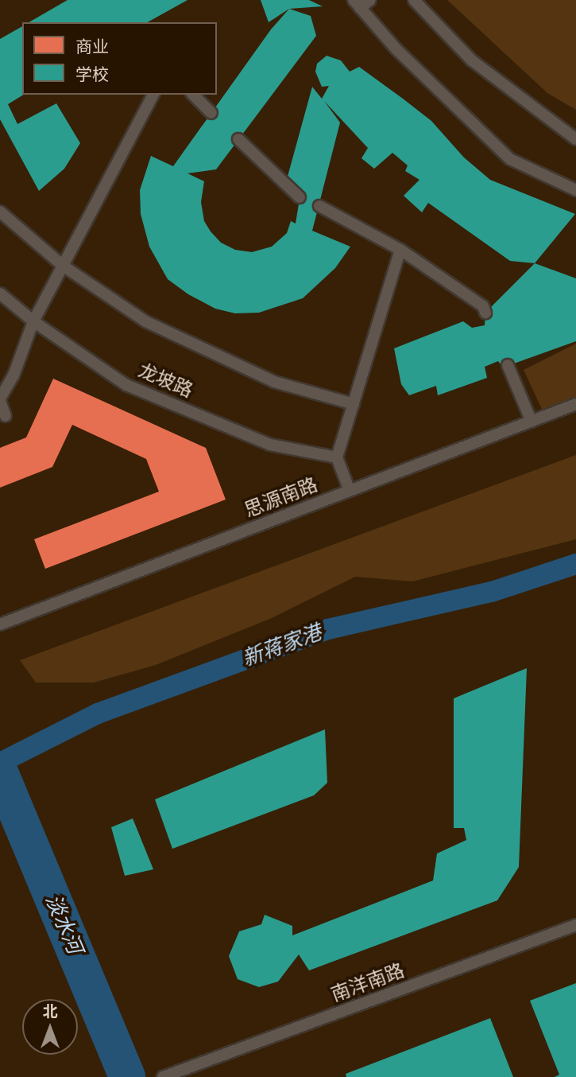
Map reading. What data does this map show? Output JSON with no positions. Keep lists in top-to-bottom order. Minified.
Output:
{"streets":{"lane":["龙坡路","思源南路","南洋南路"]},"water":["新蒋家港","淡水河"],"legend":["商业","学校"],"north":"top"}
